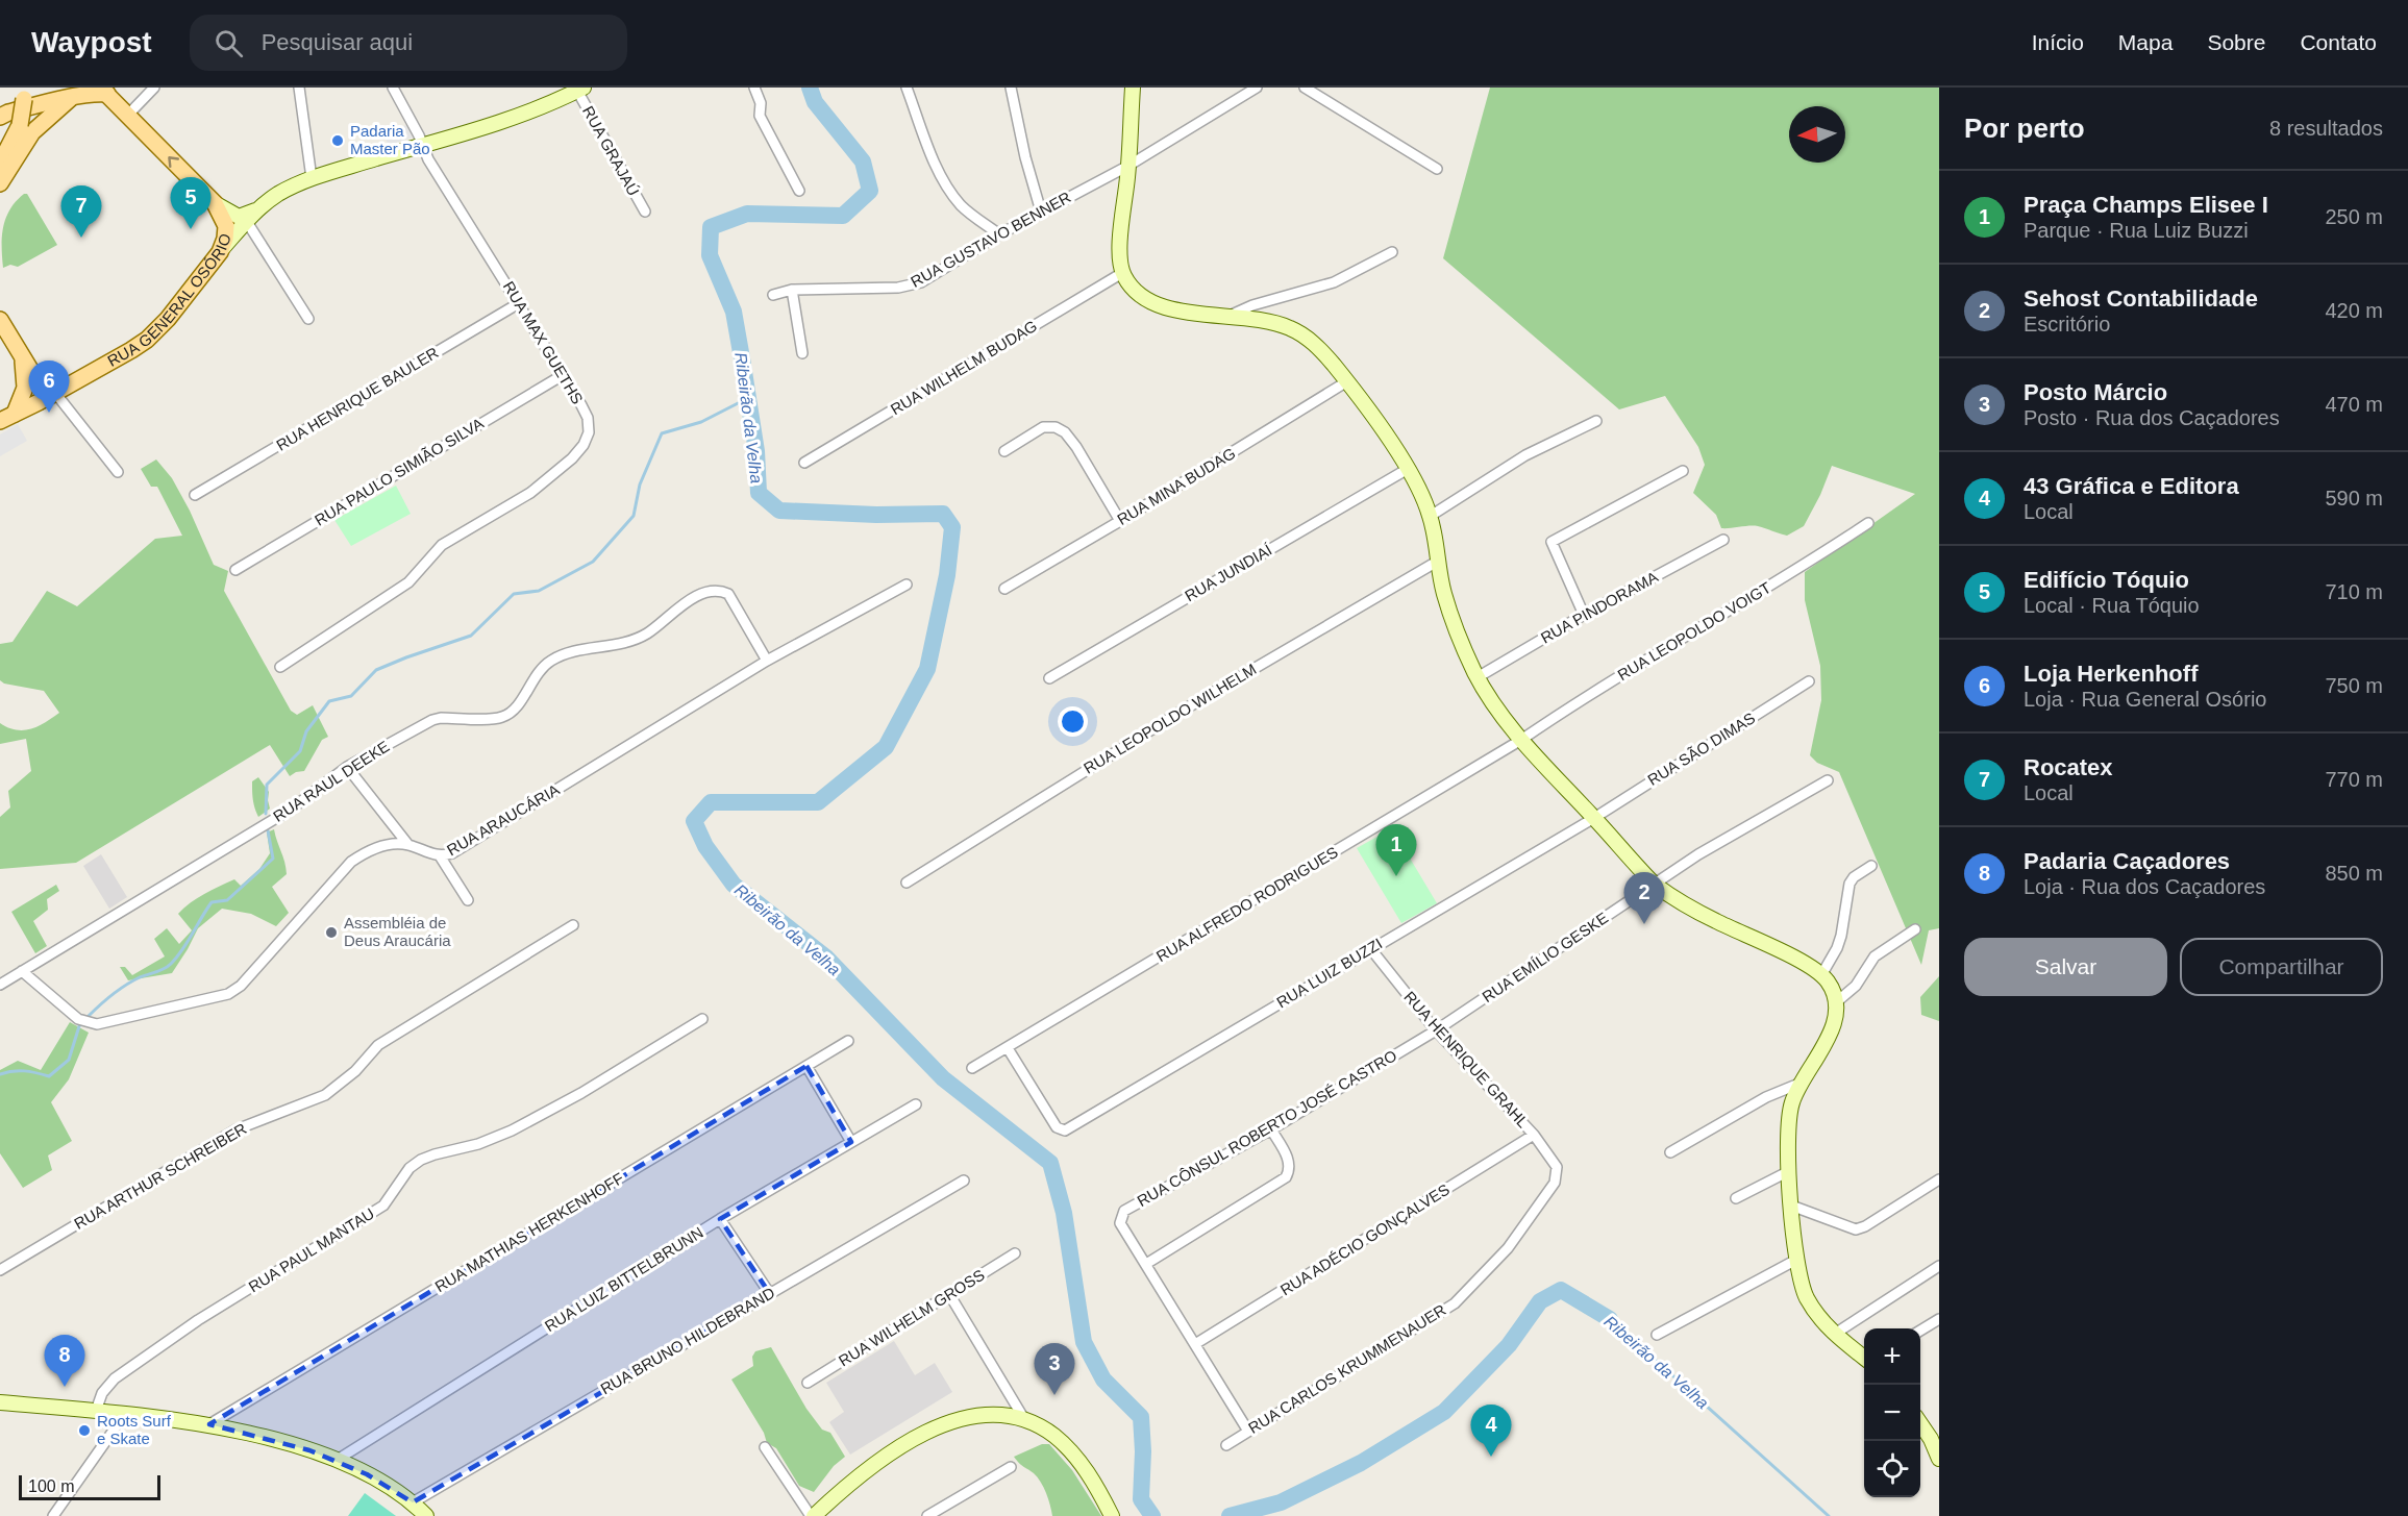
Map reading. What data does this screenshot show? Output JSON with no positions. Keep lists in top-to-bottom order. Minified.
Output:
{"streets":{"main road":["RUA GENERAL OSÓRIO"],"street":["RUA GRAJAÚ","RUA GUSTAVO BENNER","RUA MAX GUETHS","RUA WILHELM BUDAG","RUA HENRIQUE BAULER","RUA PAULO SIMIÃO SILVA","RUA MINA BUDAG","RUA JUNDIAÍ","RUA PINDORAMA","RUA LEOPOLDO VOIGT","RUA LEOPOLDO WILHELM","RUA SÃO DIMAS","RUA RAUL DEEKE","RUA ARAUCÁRIA","RUA ALFREDO RODRIGUES","RUA EMÍLIO GESKE","RUA LUIZ BUZZI","RUA HENRIQUE GRAHL","RUA CÔNSUL ROBERTO JOSÉ CASTRO","RUA ARTHUR SCHREIBER","RUA MATHIAS HERKENHOFF","RUA ADÉCIO GONÇALVES","RUA PAUL MANTAU","RUA LUIZ BITTELBRUNN","RUA WILHELM GROSS","RUA BRUNO HILDEBRAND","RUA CARLOS KRUMMENAUER"]},"crossings":[["RUA GRAJAÚ","RUA GENERAL OSÓRIO"],["RUA GENERAL OSÓRIO","RUA MAX GUETHS"],["RUA MAX GUETHS","RUA HENRIQUE BAULER"],["RUA MAX GUETHS","RUA PAULO SIMIÃO SILVA"],["RUA LEOPOLDO VOIGT","RUA ALFREDO RODRIGUES"],["RUA SÃO DIMAS","RUA LUIZ BUZZI"],["RUA RAUL DEEKE","RUA ARAUCÁRIA"],["RUA ALFREDO RODRIGUES","RUA LUIZ BUZZI"],["RUA EMÍLIO GESKE","RUA HENRIQUE GRAHL"],["RUA EMÍLIO GESKE","RUA CÔNSUL ROBERTO JOSÉ CASTRO"],["RUA LUIZ BUZZI","RUA HENRIQUE GRAHL"],["RUA HENRIQUE GRAHL","RUA CÔNSUL ROBERTO JOSÉ CASTRO"],["RUA HENRIQUE GRAHL","RUA ADÉCIO GONÇALVES"],["RUA HENRIQUE GRAHL","RUA CARLOS KRUMMENAUER"],["RUA CÔNSUL ROBERTO JOSÉ CASTRO","RUA ADÉCIO GONÇALVES"],["RUA CÔNSUL ROBERTO JOSÉ CASTRO","RUA CARLOS KRUMMENAUER"]],"water":["Ribeirão da Velha"],"places":["Padaria Master Pão","Assembléia de Deus Araucária","Roots Surf e Skate"],"scale_bar":"100 m","north":"left","page":{"header":"Waypost","search":"Pesquisar aqui","nav":["Início","Mapa","Sobre","Contato"],"heading":["Por perto","8 resultados"],"list":[{"mark":"1","name":"Praça Champs Elisee I","note":"Parque · Rua Luiz Buzzi","value":"250 m"},{"mark":"2","name":"Sehost Contabilidade","note":"Escritório","value":"420 m"},{"mark":"3","name":"Posto Márcio","note":"Posto · Rua dos Caçadores","value":"470 m"},{"mark":"4","name":"43 Gráfica e Editora","note":"Local","value":"590 m"},{"mark":"5","name":"Edifício Tóquio","note":"Local · Rua Tóquio","value":"710 m"},{"mark":"6","name":"Loja Herkenhoff","note":"Loja · Rua General Osório","value":"750 m"},{"mark":"7","name":"Rocatex","note":"Local","value":"770 m"},{"mark":"8","name":"Padaria Caçadores","note":"Loja · Rua dos Caçadores","value":"850 m"}],"pins":["5","7","6","1","2","8","3","4"],"buttons":["Salvar","Compartilhar"],"map_buttons":["+","−"],"scale":"100 m"}}
